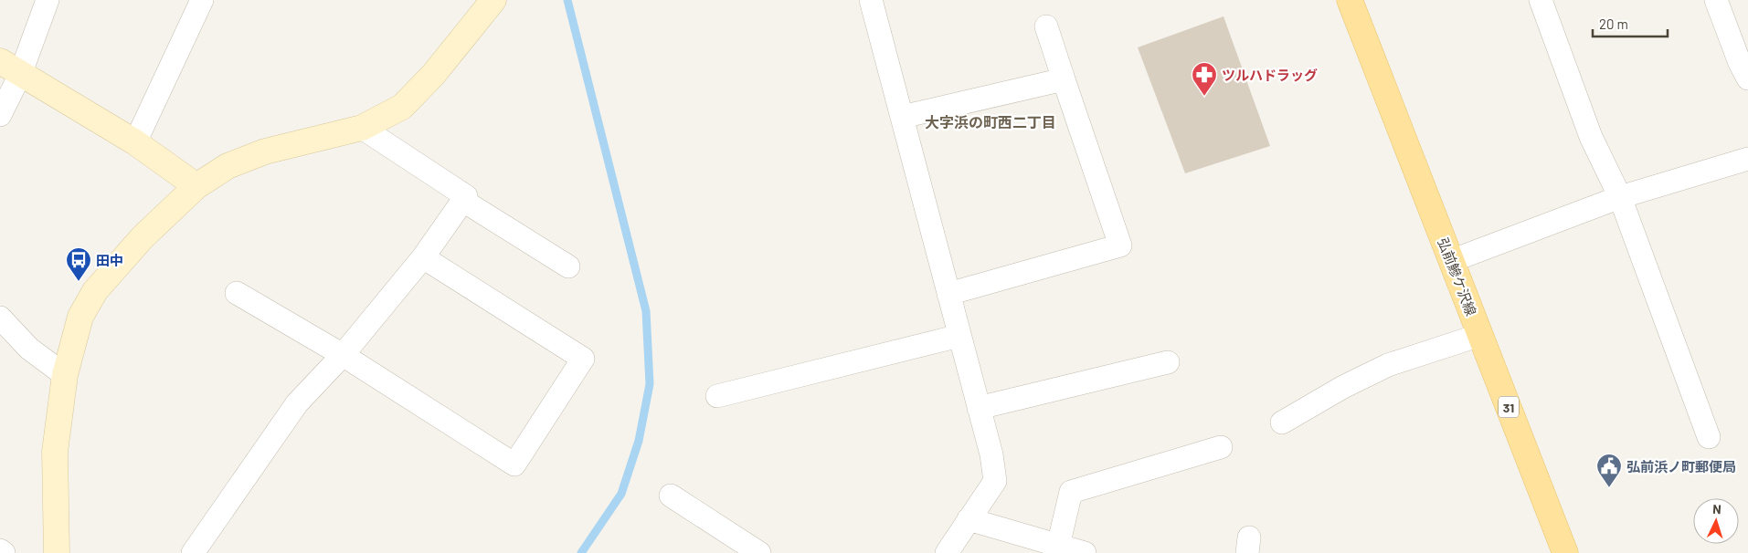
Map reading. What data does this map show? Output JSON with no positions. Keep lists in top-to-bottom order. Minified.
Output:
{"streets":{"main road":["弘前鰺ケ沢線","31"]},"districts":["大字浜の町西二丁目"],"places":{"pharmacy":["ツルハドラッグ"],"bus stop":["田中"],"public building":["弘前浜ノ町郵便局"]},"scale_bar":"20 m","north":"top"}
